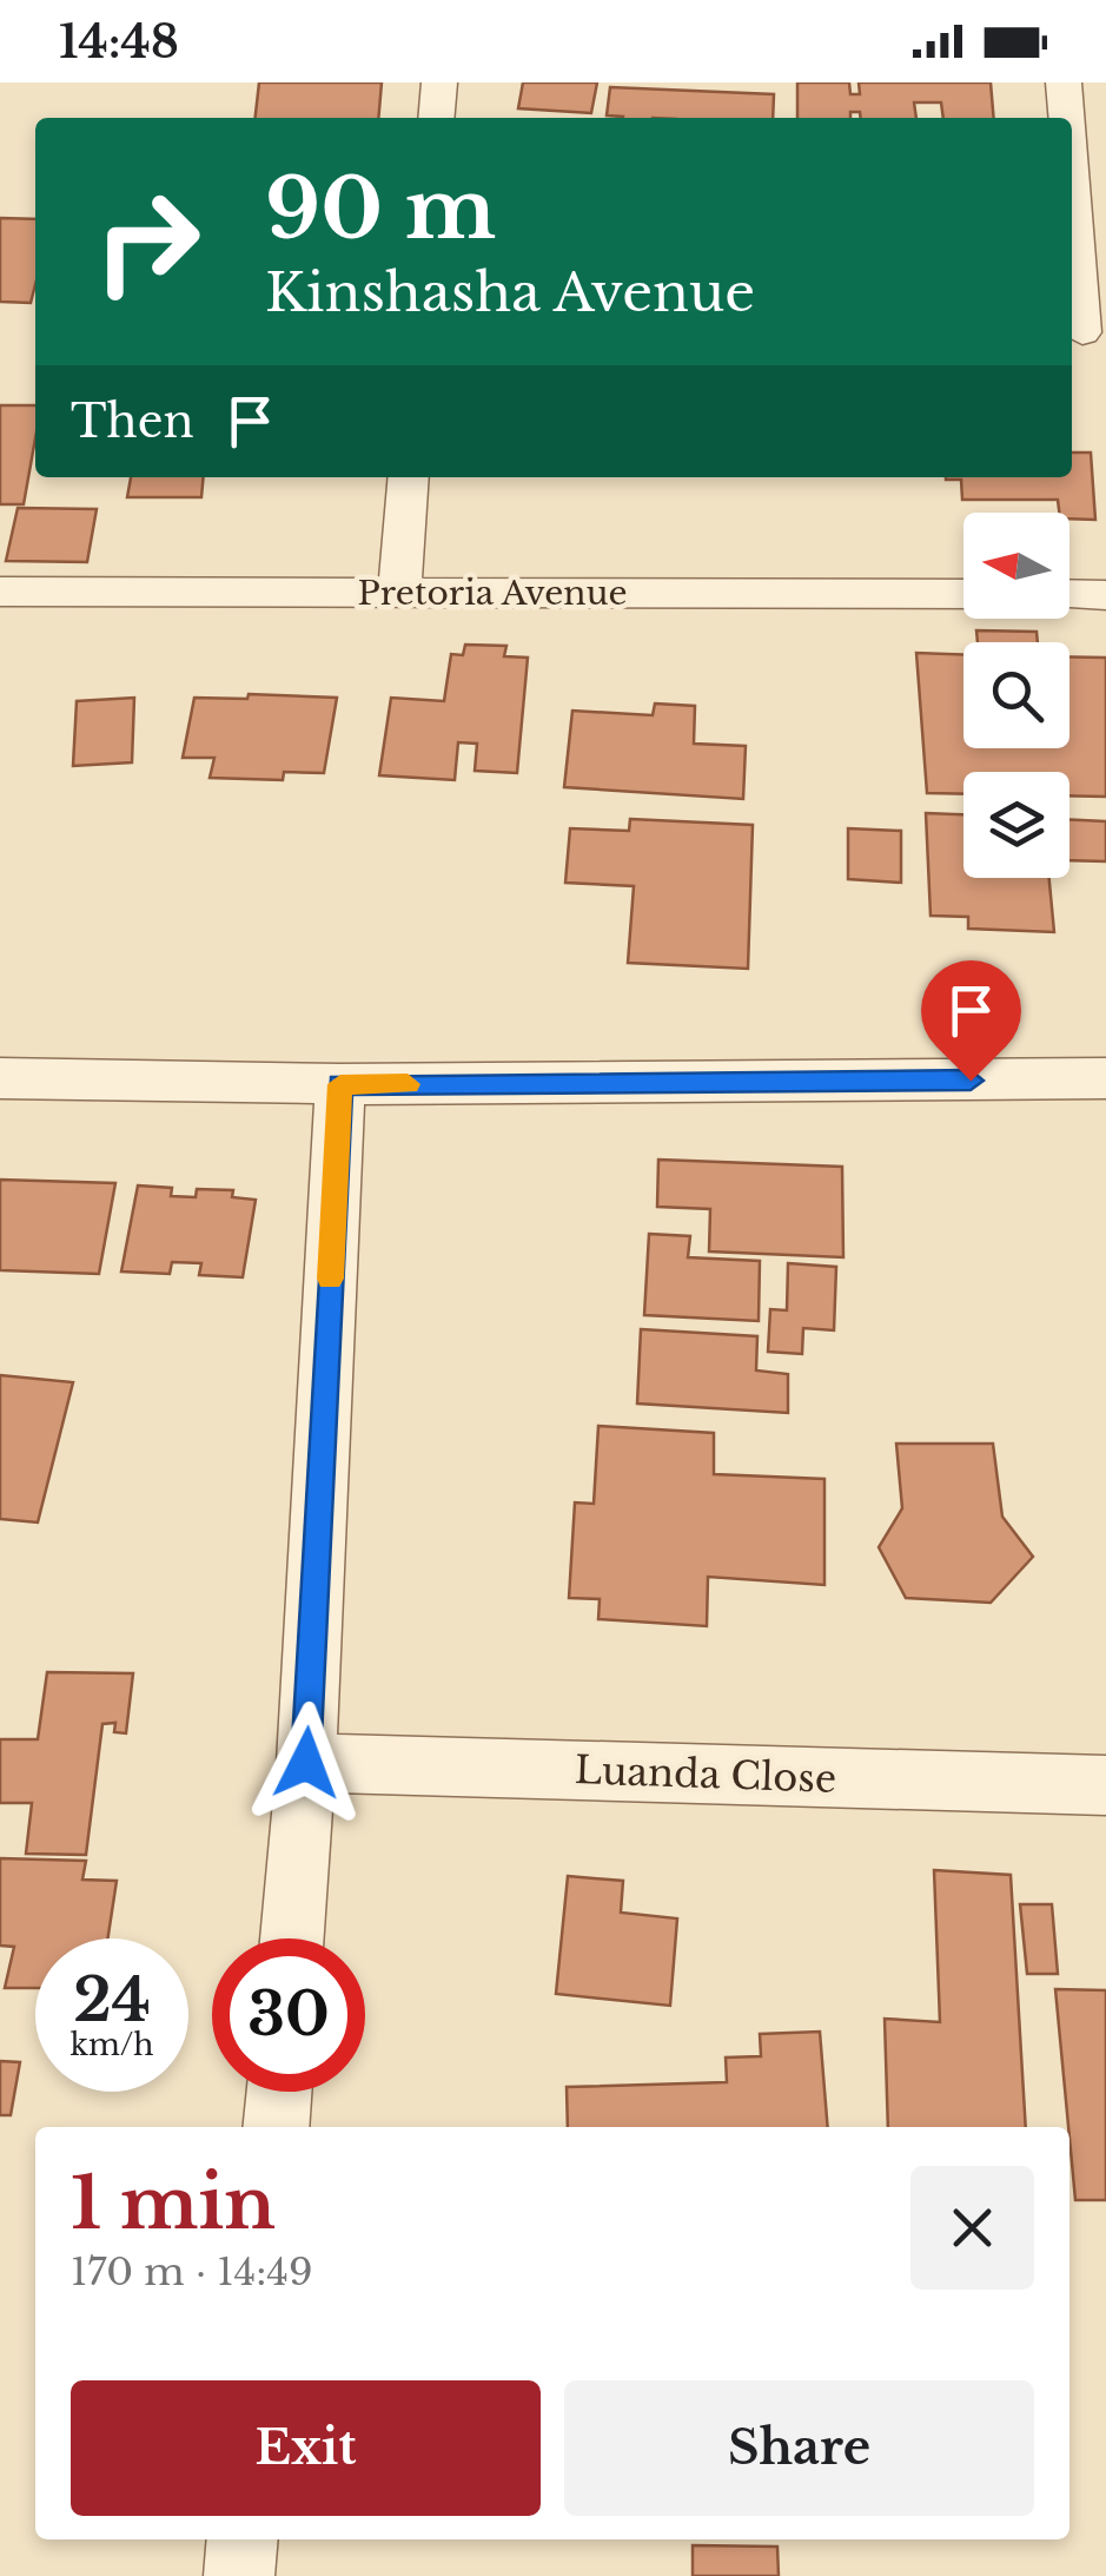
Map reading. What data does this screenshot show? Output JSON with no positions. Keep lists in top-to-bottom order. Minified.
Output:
{"streets":{"street":["Pretoria Avenue","Luanda Close"]},"north":"left","page":{"status":"14:48","turn":["90 m","Kinshasha Avenue"],"then":"Then","speed":"24 km/h","limit":"30","heading":["1 min","170 m · 14:49"],"buttons":["Exit","Share"]}}
